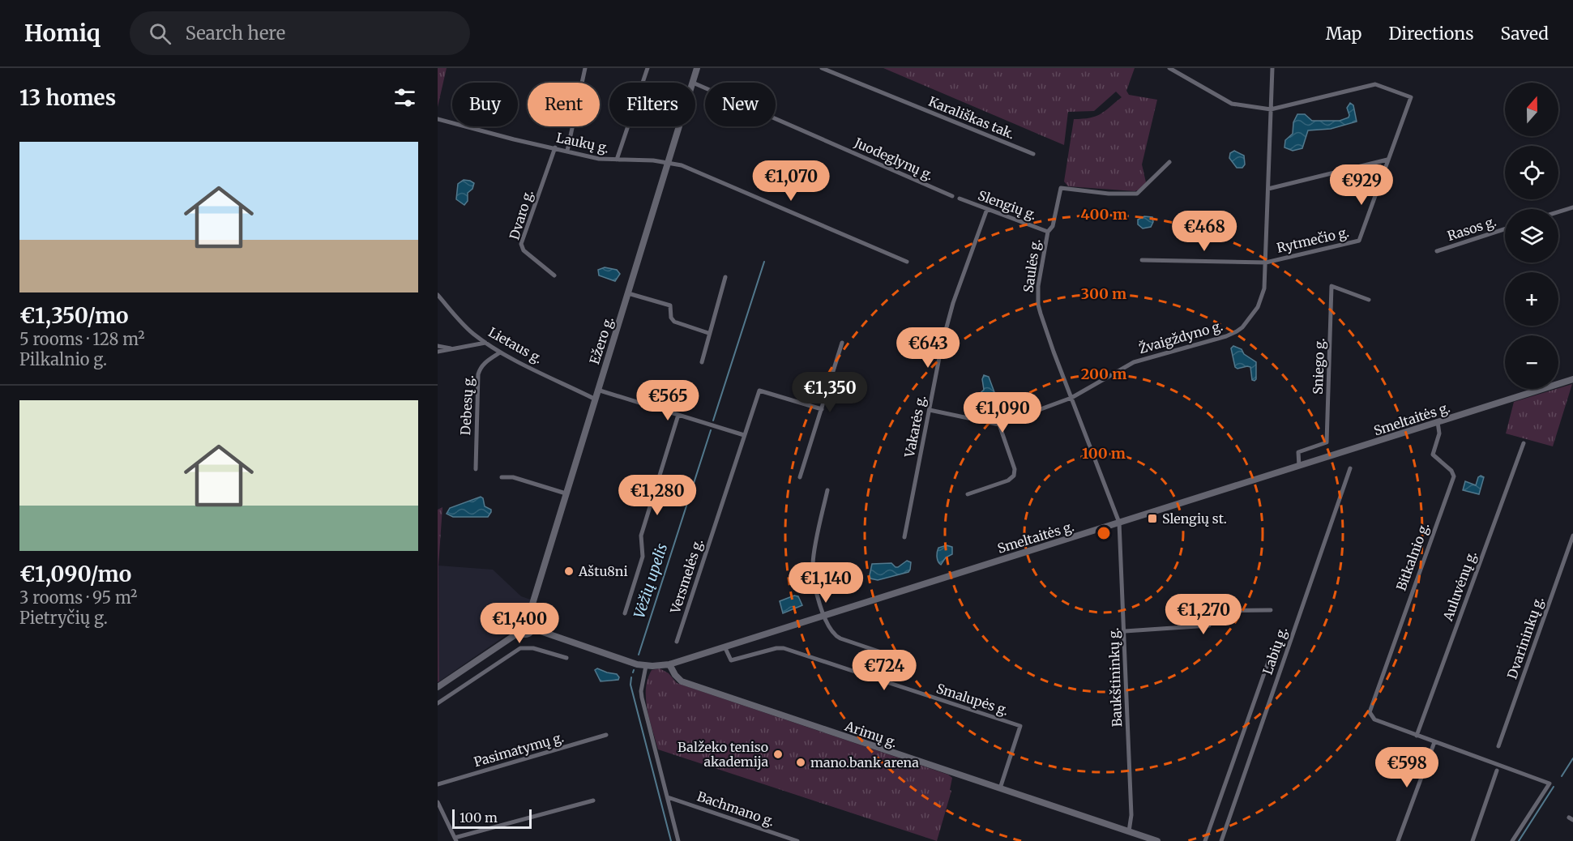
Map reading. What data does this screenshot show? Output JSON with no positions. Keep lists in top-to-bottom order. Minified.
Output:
{"streets":{"main road":["Ežero g.","Smeltaitės g.","Arimų g."],"street":["Karališkas tak.","Laukų g.","Juodeglynų g.","Slengių g.","Dvaro g.","Rasos g.","Rytmečio g.","Saulės g.","Žvaigždyno g.","Lietaus g.","Sniego g.","Debesų g.","Vakarės g.","Bitkalnio g.","Versmelės g.","Auluvėnų g.","Dvarininkų g.","Labių g.","Baukštininkų g.","Smalupės g.","Pasimatymų g.","Bachmano g."]},"crossings":[["Laukų g.","Dvaro g."],["Laukų g.","Ežero g."],["Slengių g.","Saulės g."],["Slengių g.","Vakarės g."],["Rytmečio g.","Žvaigždyno g."],["Saulės g.","Žvaigždyno g."],["Saulės g.","Smeltaitės g."],["Saulės g.","Baukštininkų g."],["Ežero g.","Lietaus g."],["Ežero g.","Smeltaitės g."],["Lietaus g.","Debesų g."],["Sniego g.","Smeltaitės g."],["Smeltaitės g.","Bitkalnio g."],["Smeltaitės g.","Baukštininkų g."],["Smeltaitės g.","Smalupės g."],["Smeltaitės g.","Arimų g."],["Bitkalnio g.","Auluvėnų g."],["Baukštininkų g.","Arimų g."],["Smalupės g.","Arimų g."]],"water":["Vėžių upelis"],"places":{"transit":["Slengių st."],"other":["Aštu8ni","Balžeko teniso akademija","mano.bank arena"]},"scale_bar":"100 m","north":"top","page":{"header":"Homiq","search":"Search here","nav":["Map","Directions","Saved"],"heading":"13 homes","map_buttons":["+","−"],"chip":["Buy","Rent","Filters","New"],"list":[{"name":"€1,350/mo","note":"5 rooms · 128 m² · Pilkalnio g."},{"name":"€1,090/mo","note":"3 rooms · 95 m² · Pietryčių g."}],"price":["€1,070","€929","€468","€643","€1,350","€565","€1,090","€1,280","€1,140","€1,270","€1,400","€724","€598"],"scale":"100 m"},"rings":["400 m","300 m","200 m","100 m"]}
